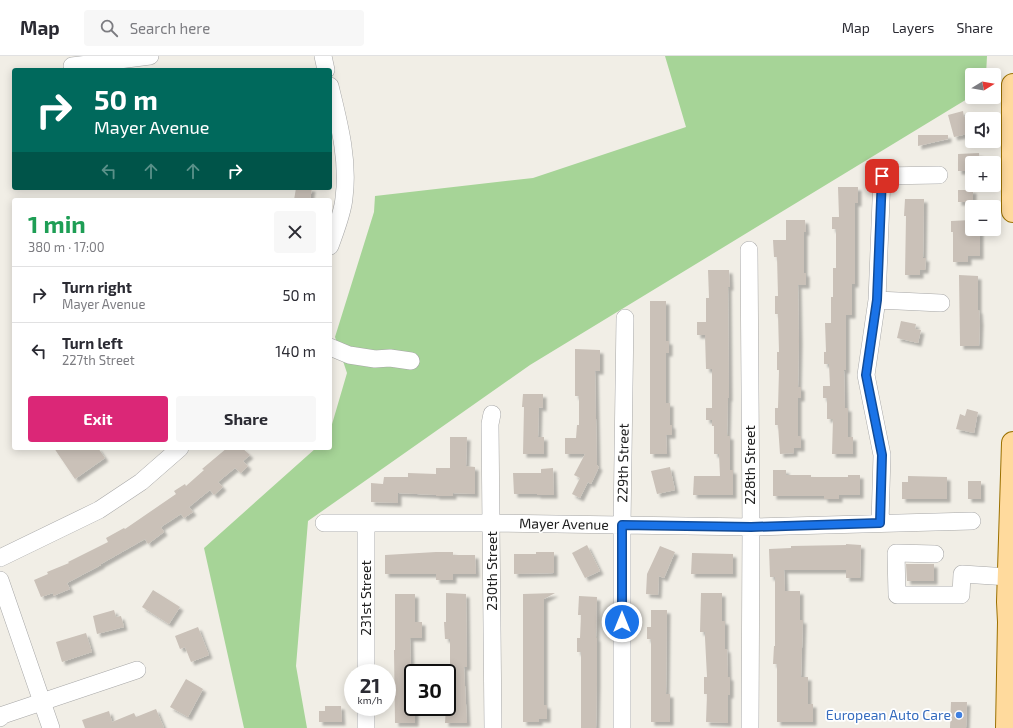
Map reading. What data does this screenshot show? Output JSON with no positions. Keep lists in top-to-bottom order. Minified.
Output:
{"streets":{"street":["229th Street","228th Street","Mayer Avenue","230th Street","231st Street"]},"crossings":[["229th Street","Mayer Avenue"],["228th Street","Mayer Avenue"],["Mayer Avenue","230th Street"],["Mayer Avenue","231st Street"]],"places":["European Auto Care"],"north":"right","page":{"header":"Map","search":"Search here","nav":["Map","Layers","Share"],"map_buttons":["+","−"],"turn":["50 m","Mayer Avenue"],"heading":["1 min","380 m · 17:00"],"list":[{"name":"Turn right","note":"Mayer Avenue","value":"50 m"},{"name":"Turn left","note":"227th Street","value":"140 m"}],"buttons":["Exit","Share"],"speed":"21 km/h","limit":"30"}}
